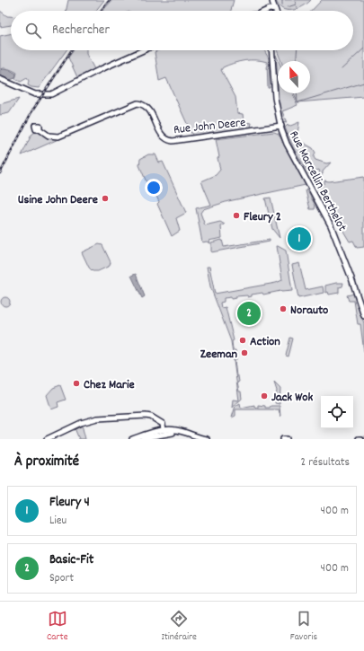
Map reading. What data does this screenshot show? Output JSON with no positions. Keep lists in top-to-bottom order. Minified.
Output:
{"streets":{"street":["Rue John Deere","Rue Marcellin Berthelot"]},"crossings":[["Rue John Deere","Rue Marcellin Berthelot"]],"places":["Usine John Deere","Fleury 2","Norauto","Action","Zeeman","Chez Marie","Jack Wok"],"north":"top","page":{"search":"Rechercher","pins":["1","2"],"heading":["À proximité","2 résultats"],"list":[{"mark":"1","name":"Fleury 4","note":"Lieu","value":"400 m"},{"mark":"2","name":"Basic-Fit","note":"Sport","value":"400 m"}],"nav":["Carte","Itinéraire","Favoris"]}}
